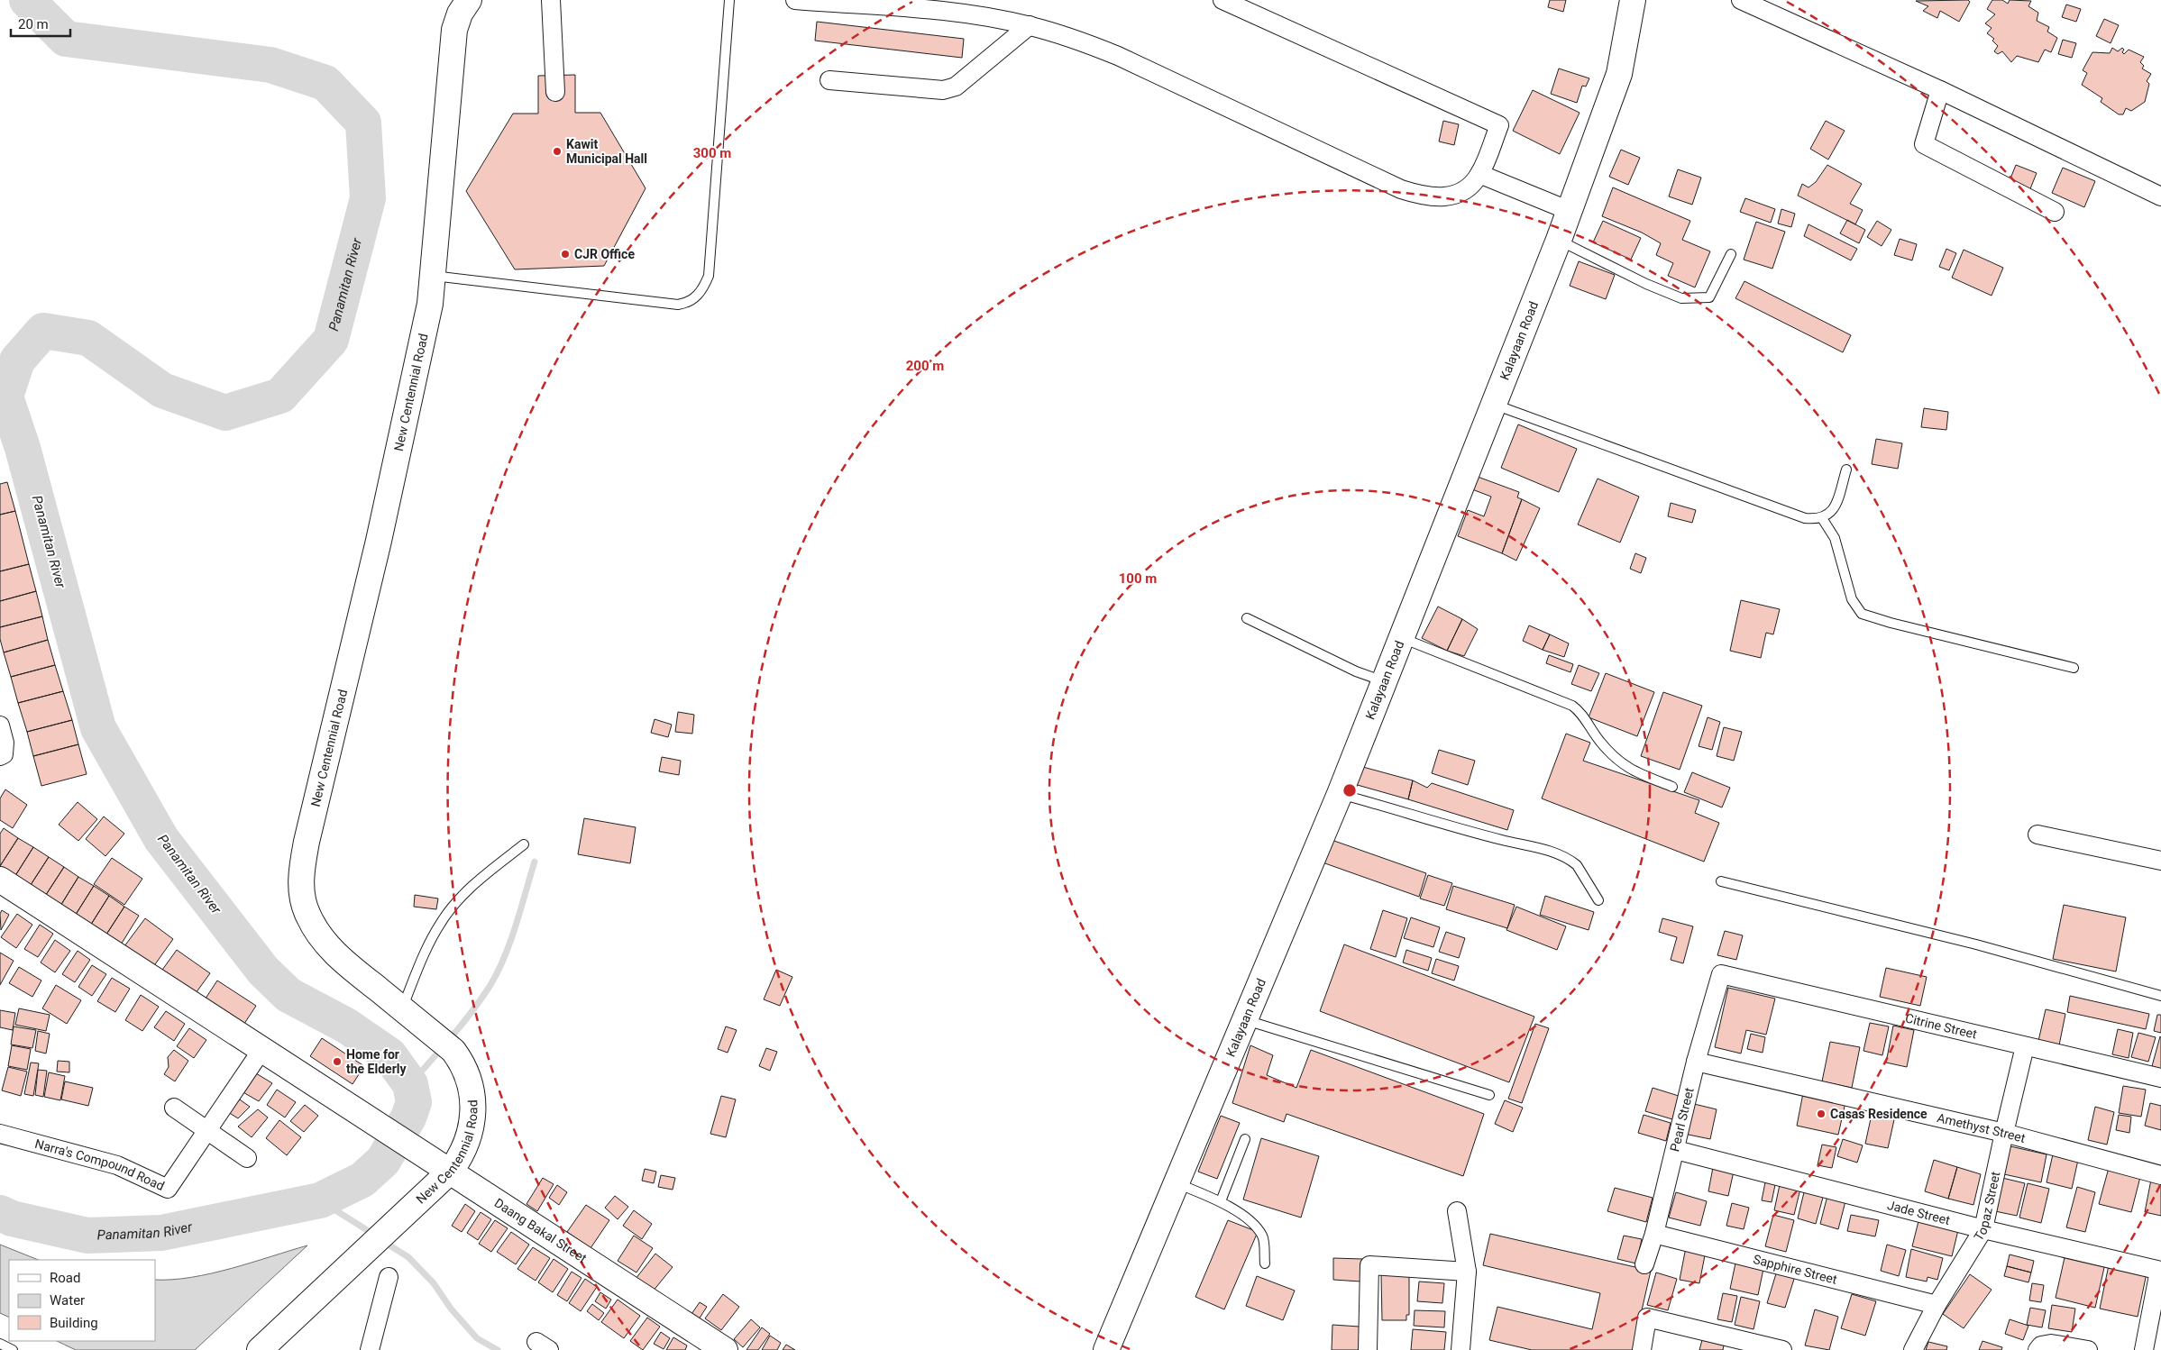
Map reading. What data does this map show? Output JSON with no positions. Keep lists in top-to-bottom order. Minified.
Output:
{"streets":{"street":["Kalayaan Road","New Centennial Road","Citrine Street","Pearl Street","Amethyst Street","Narra's Compound Road","Topaz Street","Jade Street","Daang Bakal Street","Sapphire Street"]},"crossings":[["New Centennial Road","Daang Bakal Street"],["Citrine Street","Pearl Street"],["Citrine Street","Topaz Street"],["Pearl Street","Amethyst Street"],["Pearl Street","Jade Street"],["Pearl Street","Sapphire Street"],["Amethyst Street","Topaz Street"],["Narra's Compound Road","Daang Bakal Street"],["Topaz Street","Jade Street"],["Topaz Street","Sapphire Street"]],"water":["Panamitan River"],"places":["Kawit Municipal Hall","CJR Office","Home for the Elderly","Casas Residence"],"legend":["Road","Water","Building"],"scale_bar":"20 m","rings":["300 m","200 m","100 m"]}
